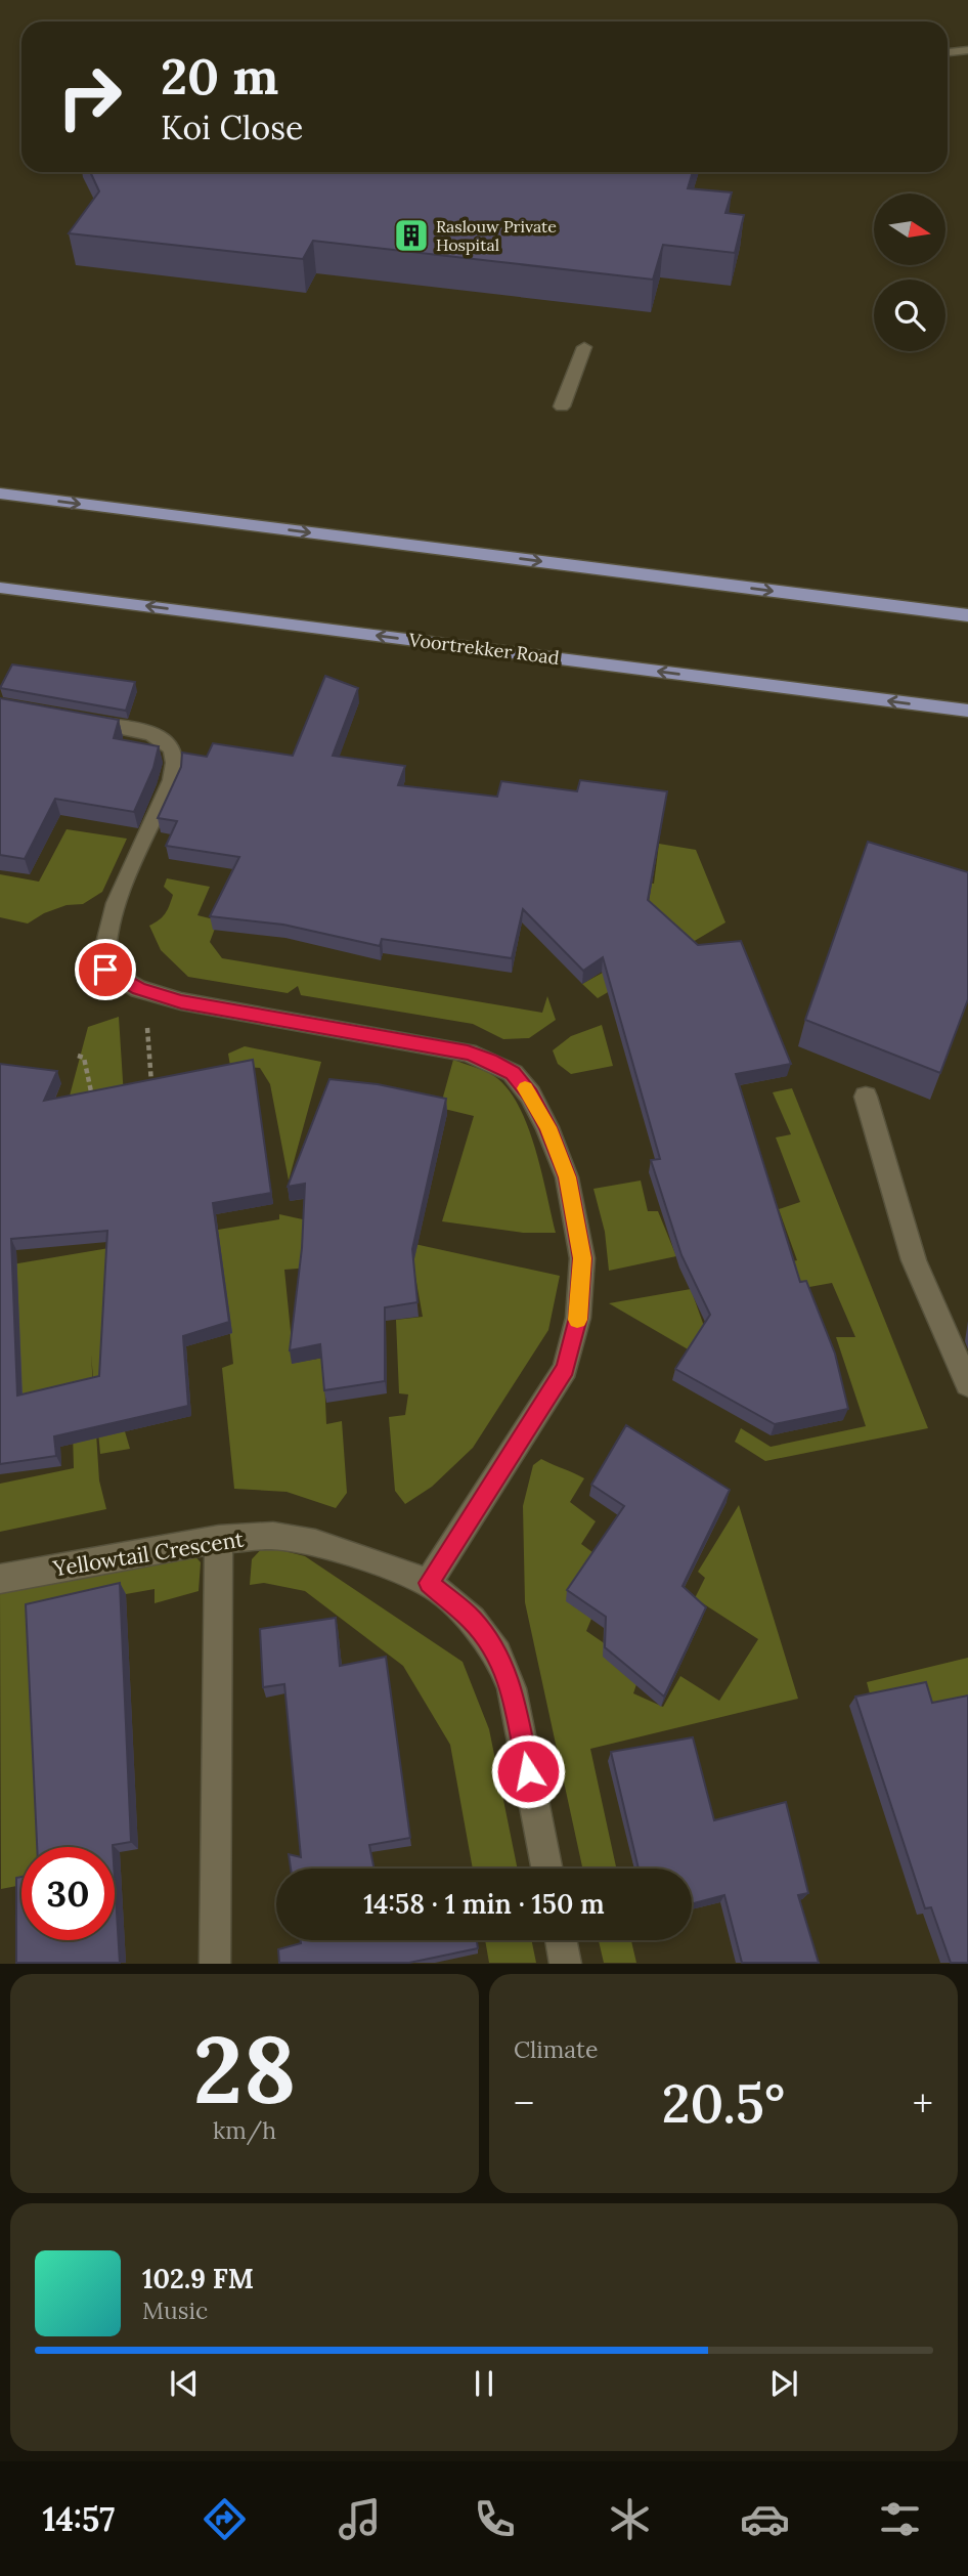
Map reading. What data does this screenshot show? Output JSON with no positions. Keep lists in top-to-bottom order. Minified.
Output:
{"streets":{"main road":["Voortrekker Road"],"street":["Yellowtail Crescent"]},"places":{"building":["Raslouw Private Hospital"]},"north":"right","page":{"turn":["20 m","Koi Close"],"limit":"30","trip":"14:58 · 1 min · 150 m","tile":[["28","km/h"],"Climate"],"heat":["−","20.5°","+"],"song":["102.9 FM","Music"],"tabs":"14:57"}}
